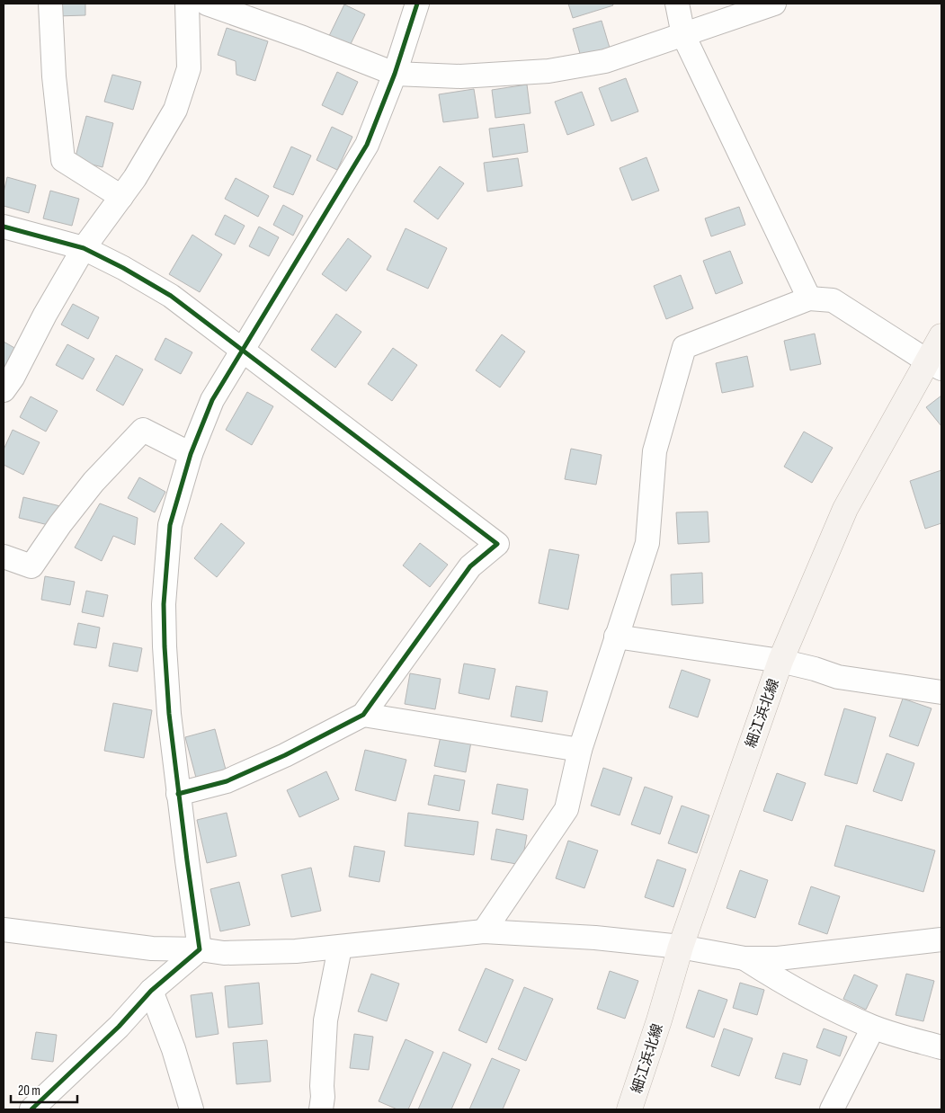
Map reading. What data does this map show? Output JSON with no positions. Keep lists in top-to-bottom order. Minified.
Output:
{"streets":{"main road":["細江浜北線"]},"scale_bar":"20 m"}
